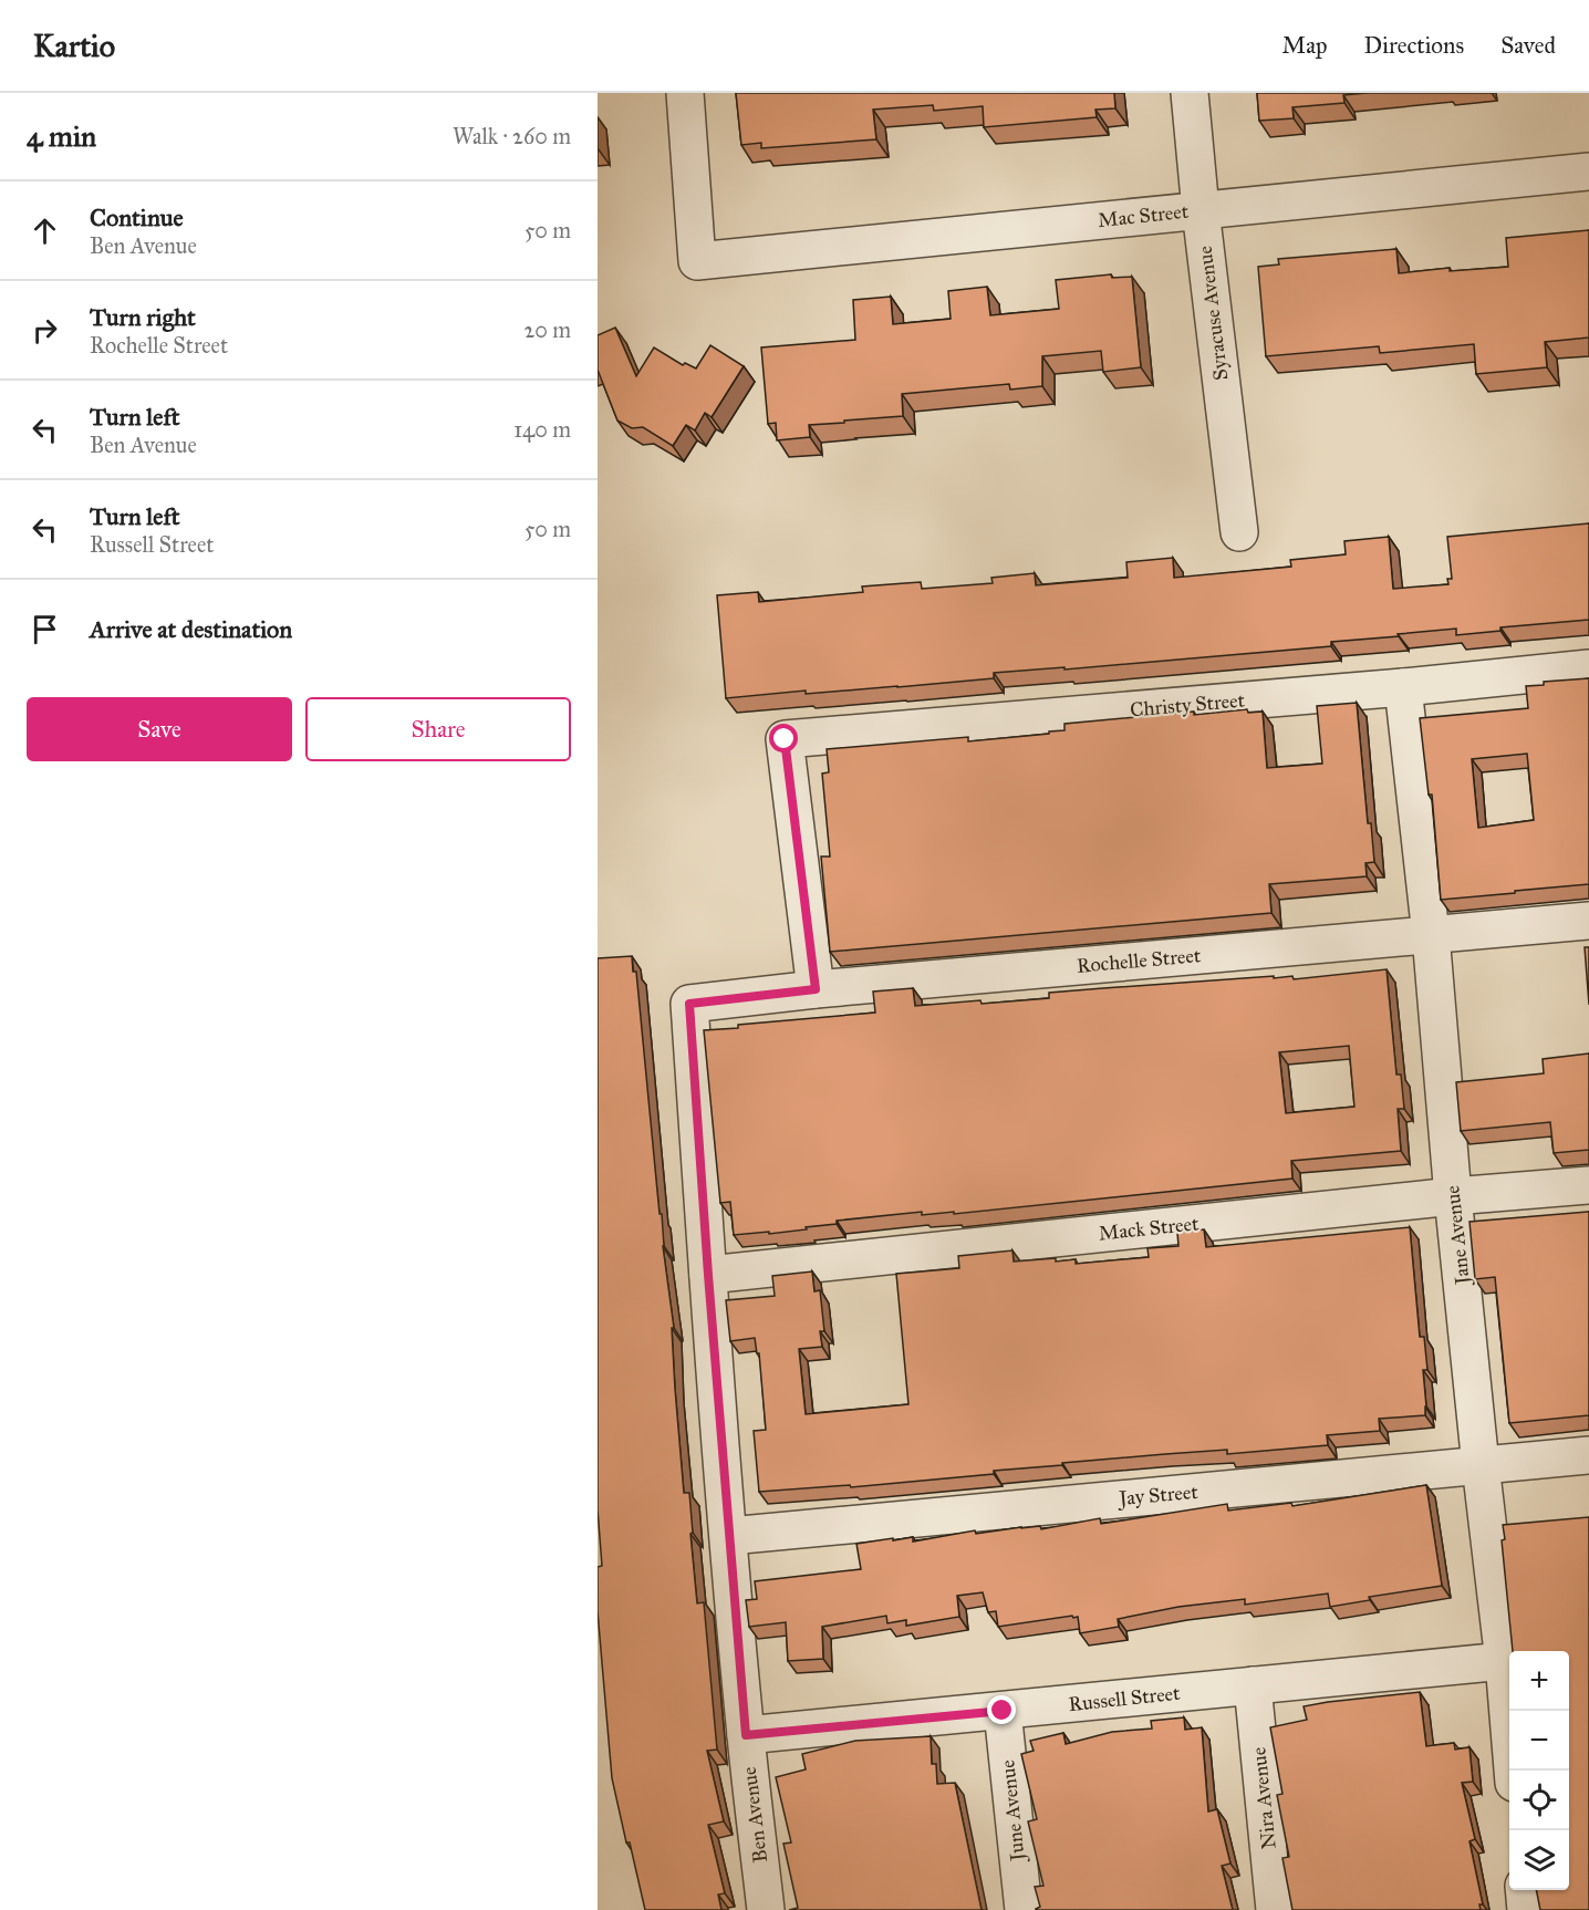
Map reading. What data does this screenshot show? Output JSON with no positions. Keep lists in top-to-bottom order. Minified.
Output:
{"streets":{"street":["Mac Street","Syracuse Avenue","Christy Street","Rochelle Street","Mack Street","Jane Avenue","Jay Street","Russell Street","Nira Avenue","June Avenue","Ben Avenue"]},"crossings":[["Mac Street","Syracuse Avenue"],["Christy Street","Rochelle Street"],["Christy Street","Jane Avenue"],["Rochelle Street","Jane Avenue"],["Rochelle Street","Ben Avenue"],["Mack Street","Jane Avenue"],["Mack Street","Ben Avenue"],["Jane Avenue","Jay Street"],["Jane Avenue","Russell Street"],["Jay Street","Ben Avenue"],["Russell Street","Nira Avenue"],["Russell Street","June Avenue"],["Russell Street","Ben Avenue"]],"page":{"header":"Kartio","nav":["Map","Directions","Saved"],"heading":["4 min","Walk · 260 m"],"list":[["Continue","Ben Avenue","50 m"],["Turn right","Rochelle Street","20 m"],["Turn left","Ben Avenue","140 m"],["Turn left","Russell Street","50 m"],"Arrive at destination"],"buttons":["Save","Share"],"map_buttons":["+","−"]}}
